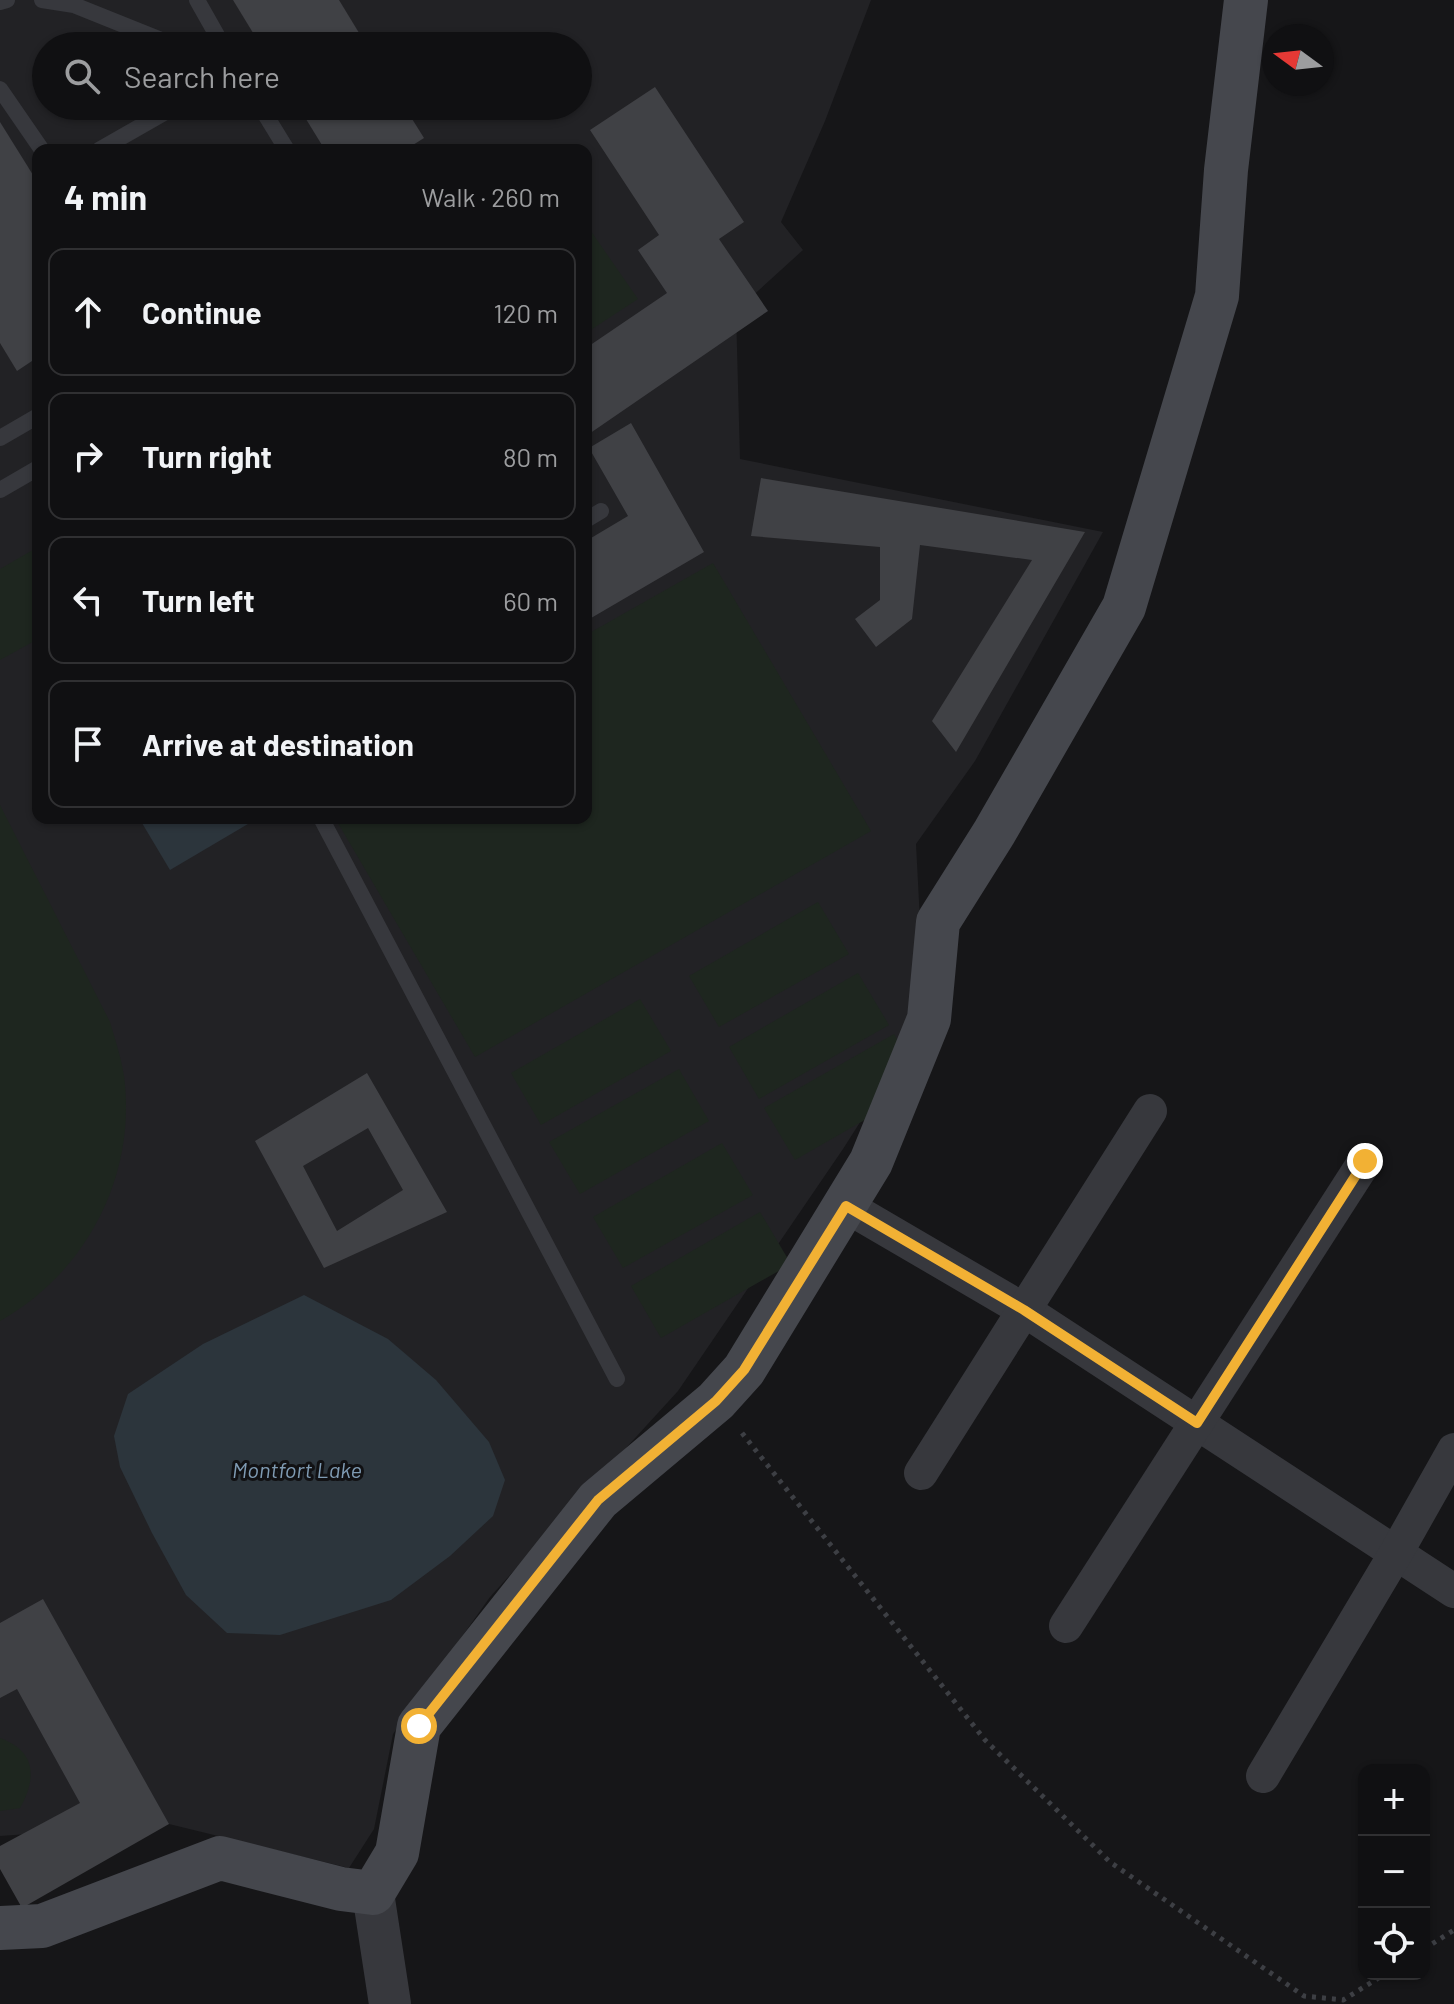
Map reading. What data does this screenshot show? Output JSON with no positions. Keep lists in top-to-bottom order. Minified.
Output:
{"water":["Montfort Lake"],"north":"left","page":{"search":"Search here","heading":["4 min","Walk · 260 m"],"list":[["Continue","120 m"],["Turn right","80 m"],["Turn left","60 m"],"Arrive at destination"],"map_buttons":["+","−"]}}
